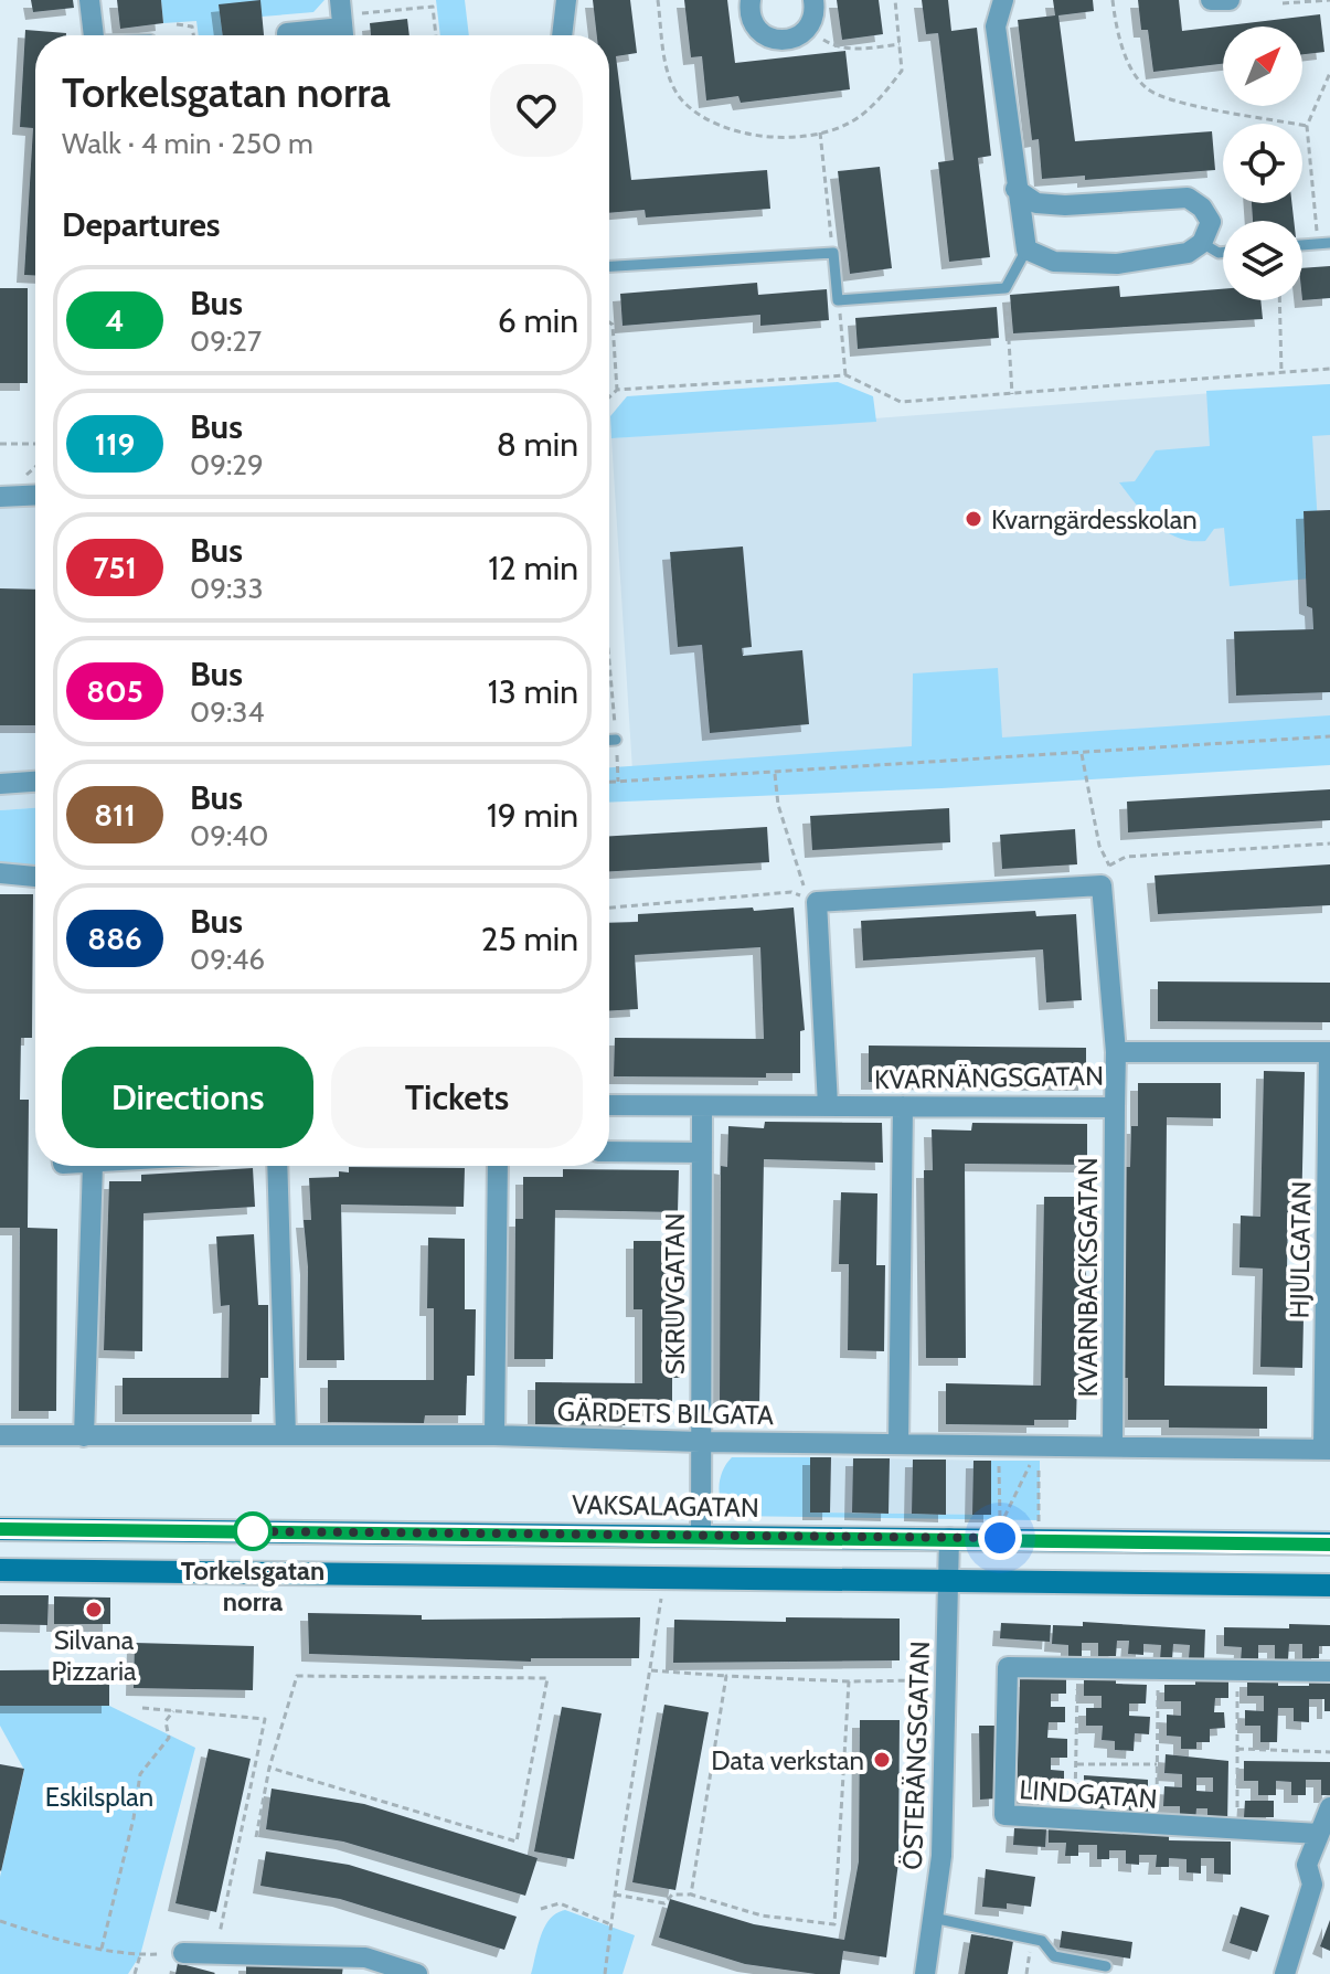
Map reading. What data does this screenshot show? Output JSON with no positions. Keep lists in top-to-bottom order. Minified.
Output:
{"streets":{"main road":["VAKSALAGATAN"],"street":["KVARNÄNGSGATAN","HJULGATAN","KVARNBACKSGATAN","SKRUVGATAN","GÄRDETS BILGATA","ÖSTERÄNGSGATAN","LINDGATAN"]},"crossings":[["KVARNÄNGSGATAN","HJULGATAN"],["KVARNÄNGSGATAN","KVARNBACKSGATAN"],["KVARNÄNGSGATAN","SKRUVGATAN"],["HJULGATAN","GÄRDETS BILGATA"],["KVARNBACKSGATAN","GÄRDETS BILGATA"],["SKRUVGATAN","GÄRDETS BILGATA"],["SKRUVGATAN","VAKSALAGATAN"],["VAKSALAGATAN","ÖSTERÄNGSGATAN"]],"parks":["Eskilsplan"],"places":["Kvarngärdesskolan","Torkelsgatan norra","Silvana Pizzaria","Data verkstan"],"lines":["bus line 4"],"north":"top right","page":{"heading":[["Torkelsgatan norra","Walk · 4 min · 250 m"],"Departures"],"list":[{"mark":"4","name":"Bus","note":"09:27","value":"6 min"},{"mark":"119","name":"Bus","note":"09:29","value":"8 min"},{"mark":"751","name":"Bus","note":"09:33","value":"12 min"},{"mark":"805","name":"Bus","note":"09:34","value":"13 min"},{"mark":"811","name":"Bus","note":"09:40","value":"19 min"},{"mark":"886","name":"Bus","note":"09:46","value":"25 min"}],"buttons":["Directions","Tickets"]}}
